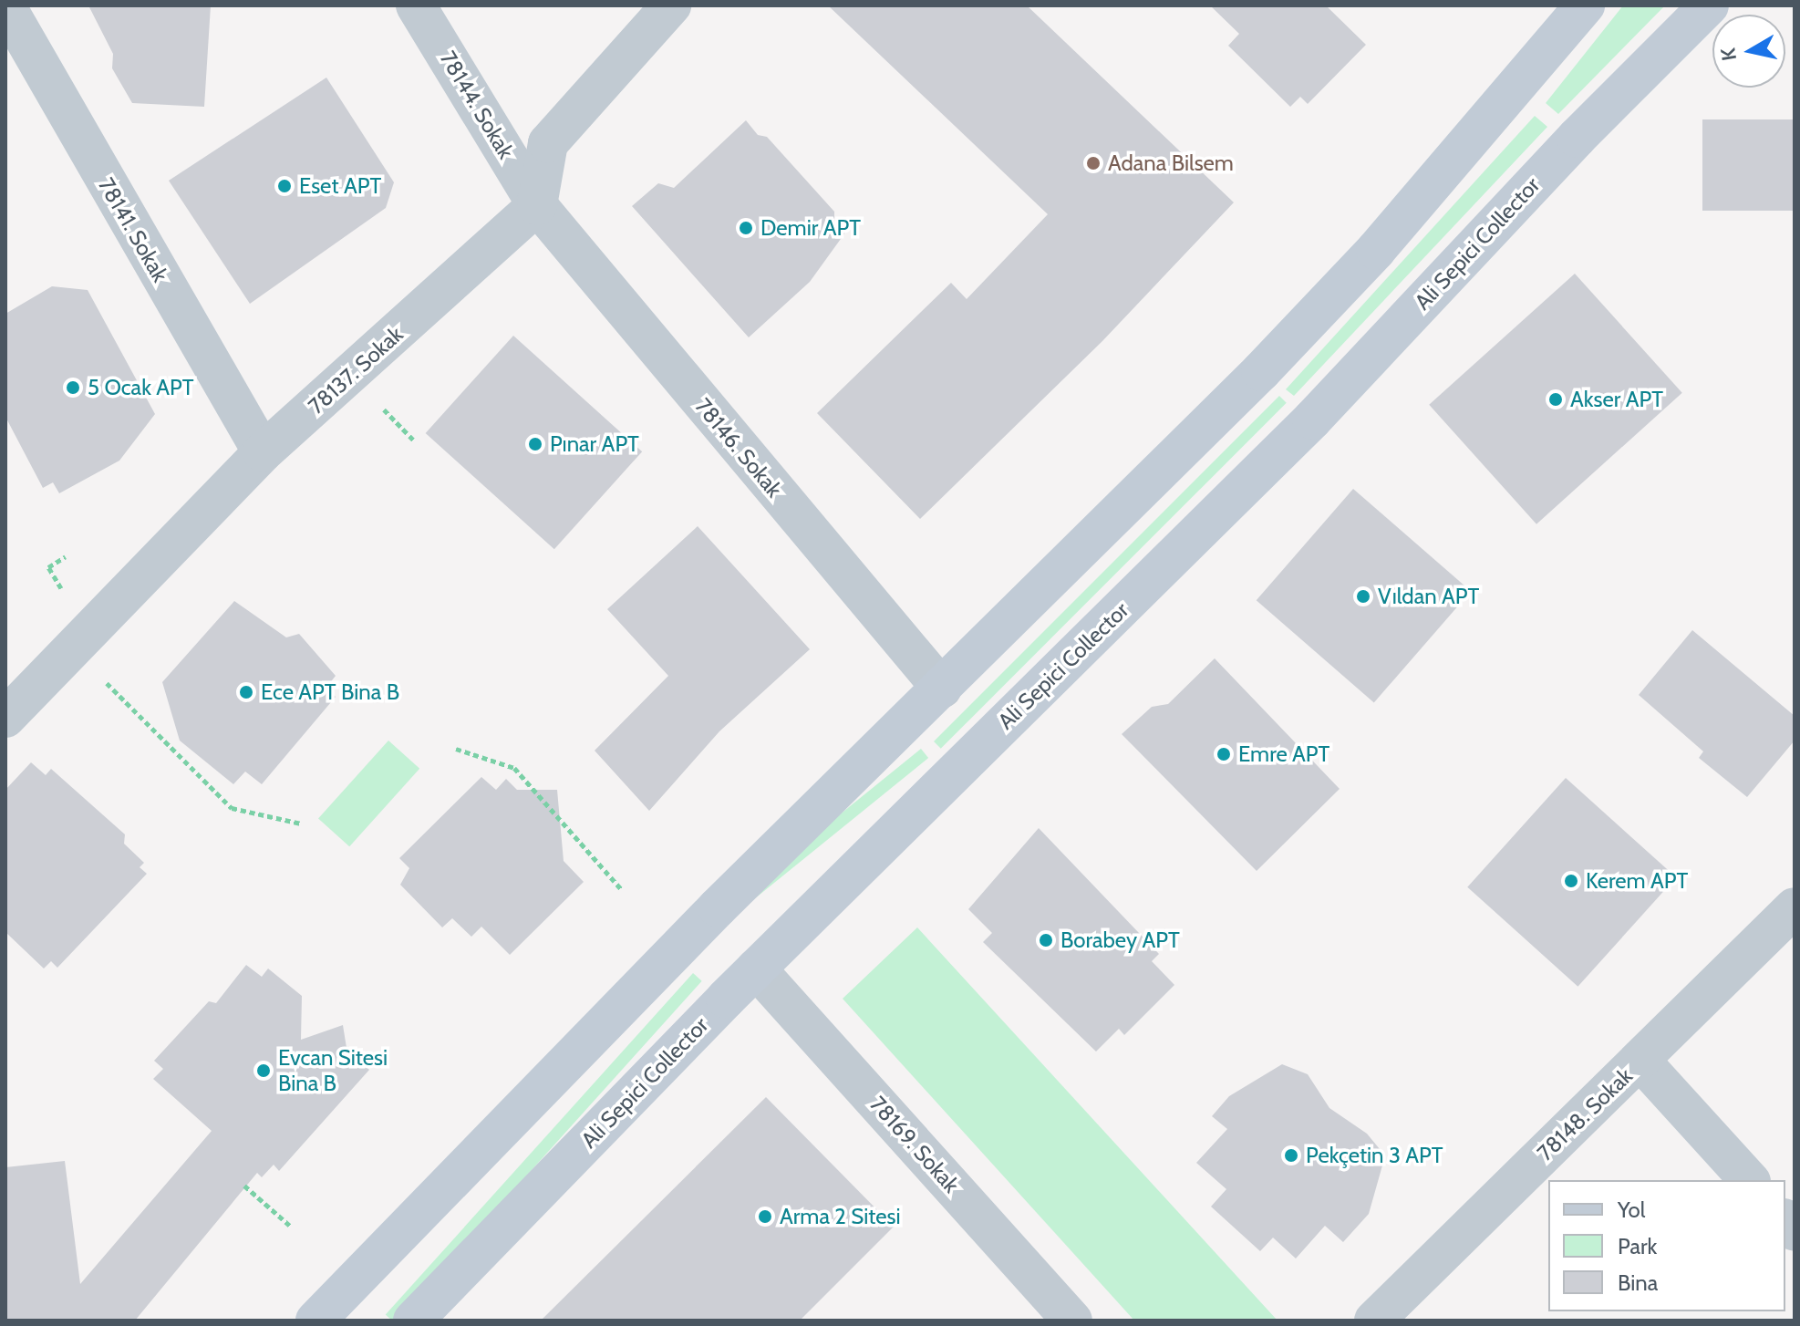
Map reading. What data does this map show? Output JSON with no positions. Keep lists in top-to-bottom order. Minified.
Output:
{"streets":{"main road":["Ali Sepici Collector"],"street":["78144. Sokak","78141. Sokak","78137. Sokak","78146. Sokak","78148. Sokak","78169. Sokak"]},"crossings":[["78144. Sokak","78137. Sokak"],["78144. Sokak","78146. Sokak"],["78141. Sokak","78137. Sokak"],["Ali Sepici Collector","78169. Sokak"],["78137. Sokak","78146. Sokak"]],"places":["Adana Bilsem","Eset APT","Demir APT","5 Ocak APT","Akser APT","Pınar APT","Vıldan APT","Ece APT Bina B","Emre APT","Kerem APT","Borabey APT","Evcan Sitesi Bina B","Pekçetin 3 APT","Arma 2 Sitesi"],"legend":["Yol","Park","Bina"],"north":"left"}
